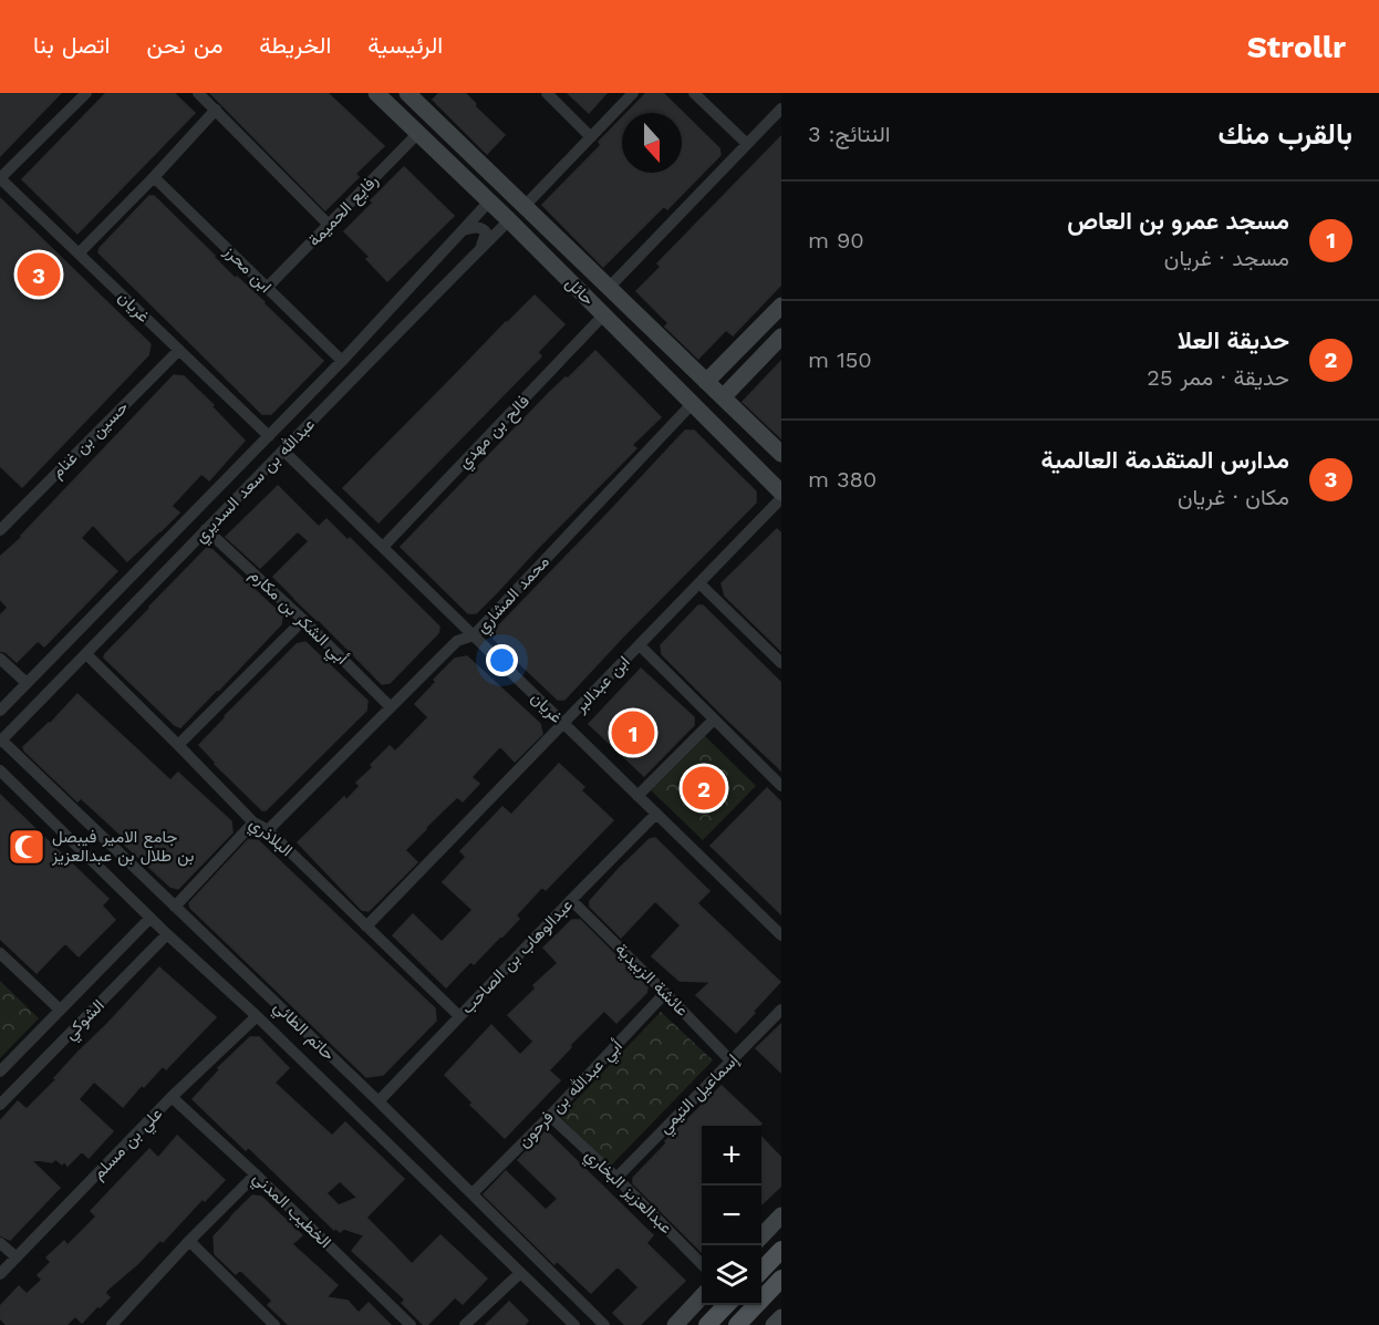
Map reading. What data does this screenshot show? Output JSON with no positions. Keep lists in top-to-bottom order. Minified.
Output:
{"streets":{"street":["رفايع الحميمة","ابن محرز","حائل","غريان","فالح بن مهدي","حسين بن غنام","عبدالله بن سعد السديري","محمد المشاري","أبي الشكر بن مكارم","ابن عبدالبر","البلاذري","عبدالوهاب بن الصاحب","عائشة الزبيدية","الشوكي","حاتم الطائي","أبي عبدالله بن فرحون","إسماعيل التيمي","علي بن مسلم","عبدالعزيز البخاري","الخطيب المدني"]},"crossings":[["رفايع الحميمة","ابن محرز"],["رفايع الحميمة","حائل"],["ابن محرز","عبدالله بن سعد السديري"],["حائل","فالح بن مهدي"],["حائل","عبدالله بن سعد السديري"],["حائل","محمد المشاري"],["غريان","فالح بن مهدي"],["غريان","حسين بن غنام"],["غريان","عبدالله بن سعد السديري"],["غريان","محمد المشاري"],["غريان","ابن عبدالبر"],["غريان","عبدالوهاب بن الصاحب"],["عبدالله بن سعد السديري","أبي الشكر بن مكارم"],["عبدالله بن سعد السديري","البلاذري"],["عبدالله بن سعد السديري","حاتم الطائي"],["محمد المشاري","أبي الشكر بن مكارم"],["محمد المشاري","البلاذري"],["ابن عبدالبر","البلاذري"],["البلاذري","عبدالوهاب بن الصاحب"],["عبدالوهاب بن الصاحب","عائشة الزبيدية"],["عبدالوهاب بن الصاحب","حاتم الطائي"],["عائشة الزبيدية","أبي عبدالله بن فرحون"],["عائشة الزبيدية","إسماعيل التيمي"],["الشوكي","حاتم الطائي"],["حاتم الطائي","أبي عبدالله بن فرحون"],["حاتم الطائي","علي بن مسلم"],["أبي عبدالله بن فرحون","عبدالعزيز البخاري"],["إسماعيل التيمي","عبدالعزيز البخاري"],["علي بن مسلم","الخطيب المدني"]],"places":{"mosque":["جامع الامير فيبصل بن طلال بن عبدالعزيز"]},"north":"bottom","page":{"header":"Strollr","nav":["الرئيسية","الخريطة","من نحن","اتصل بنا"],"heading":["بالقرب منك","النتائج: 3"],"list":[{"mark":"1","name":"مسجد عمرو بن العاص","note":"مسجد · غريان","value":"90 m"},{"mark":"2","name":"حديقة العلا","note":"حديقة · ممر 25","value":"150 m"},{"mark":"3","name":"مدارس المتقدمة العالمية","note":"مكان · غريان","value":"380 m"}],"pins":["3","1","2"],"map_buttons":["+","−"]}}
